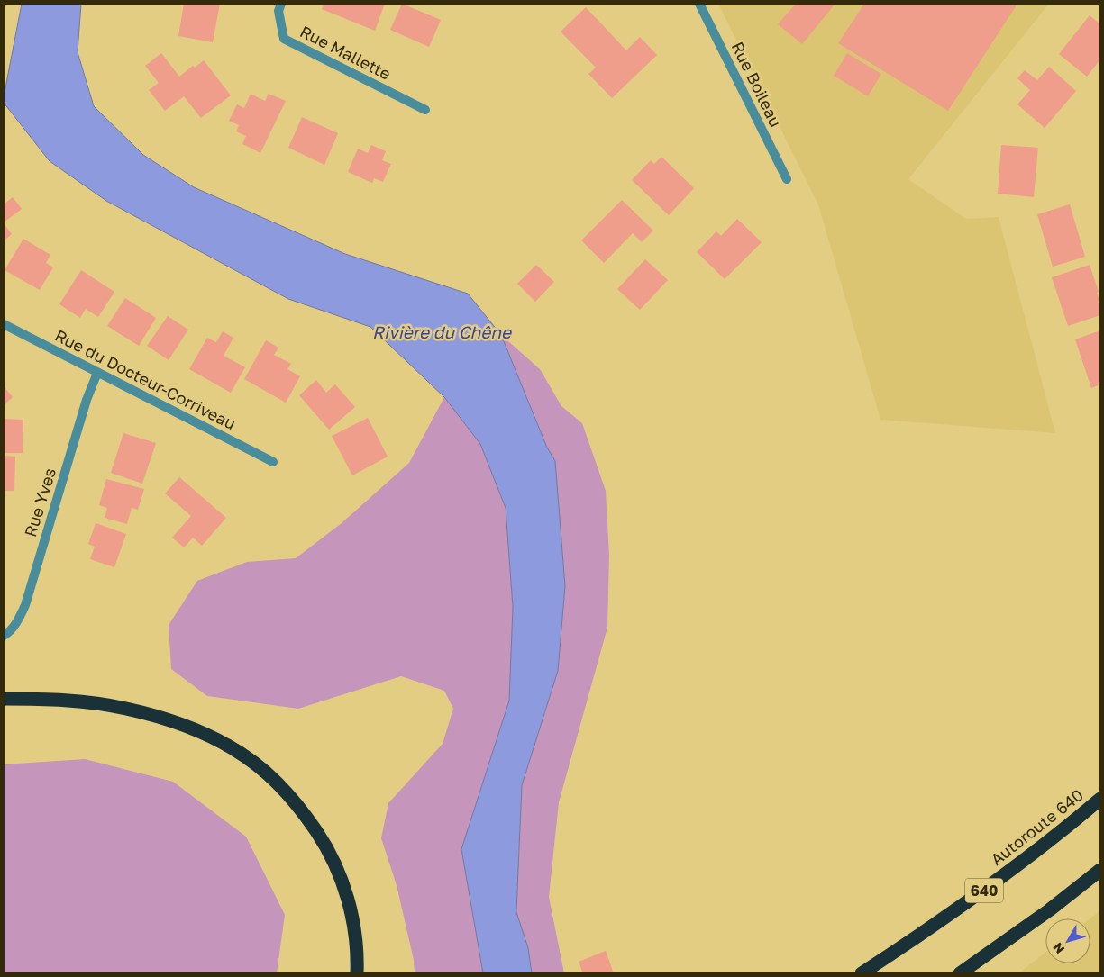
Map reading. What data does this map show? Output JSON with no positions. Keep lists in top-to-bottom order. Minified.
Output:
{"streets":{"highway":["Autoroute 640","640"],"street":["Rue Mallette","Rue Boileau","Rue du Docteur-Corriveau","Rue Yves"]},"crossings":[["Rue du Docteur-Corriveau","Rue Yves"]],"water":["Rivière du Chêne"],"north":"bottom left"}
